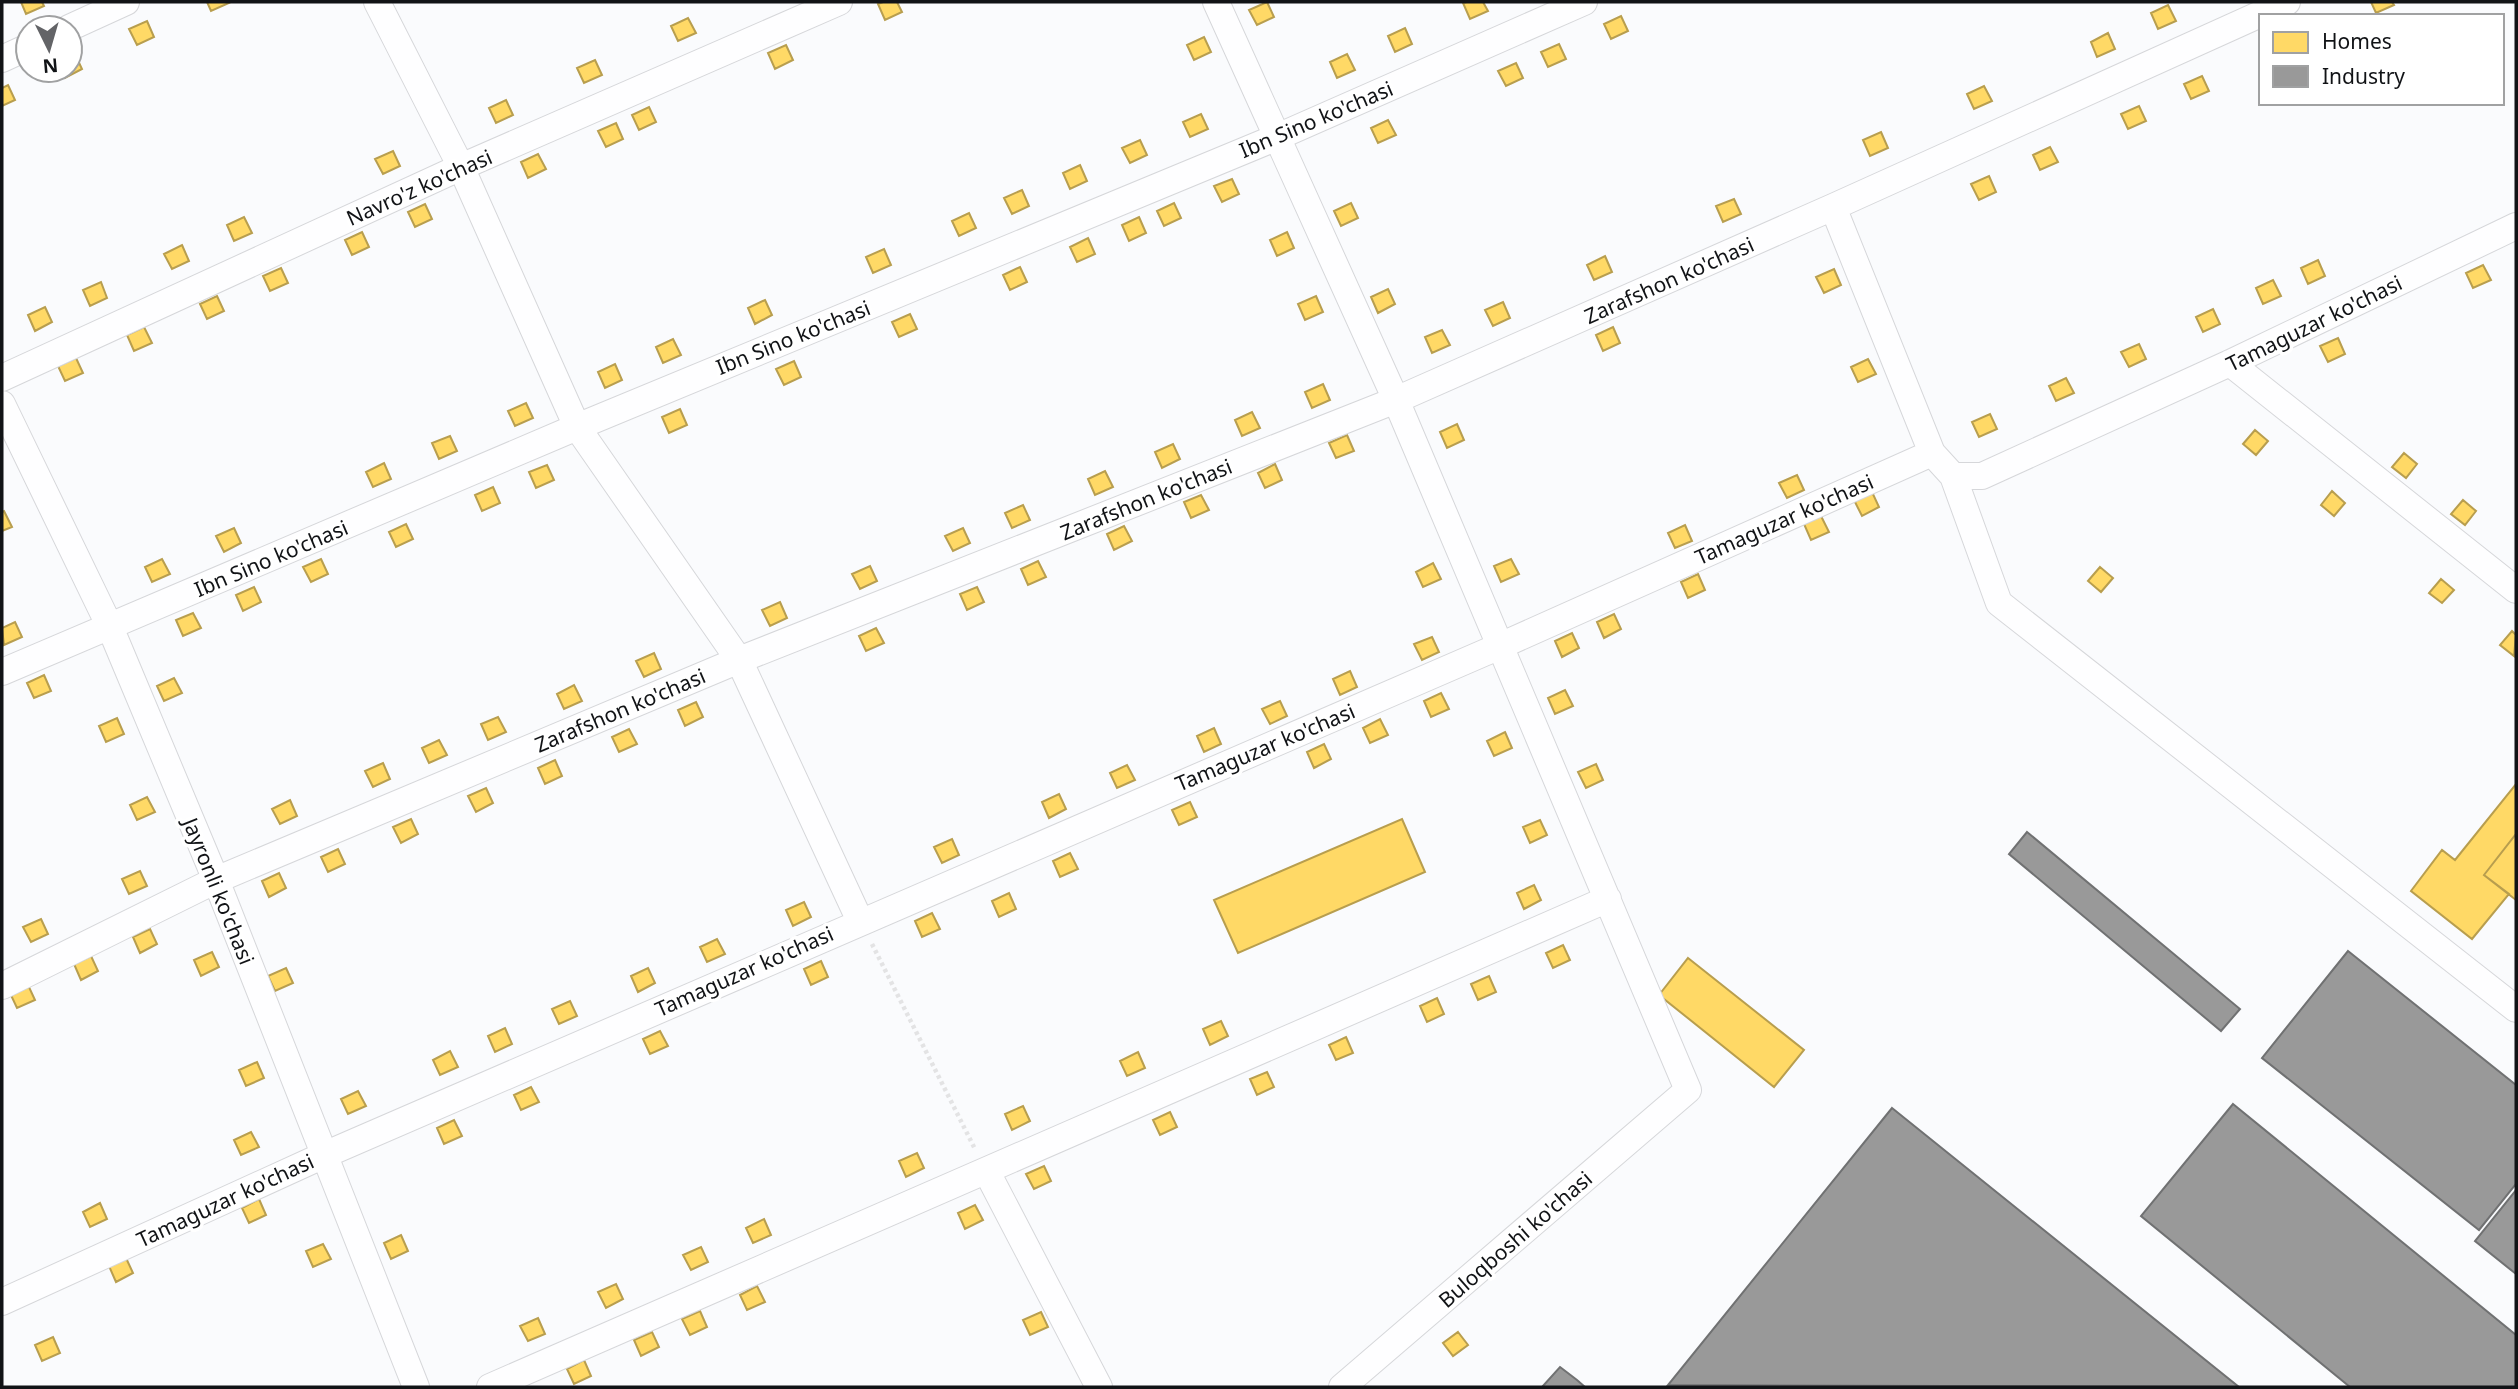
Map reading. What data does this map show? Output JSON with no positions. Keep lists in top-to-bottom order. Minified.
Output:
{"streets":{"street":["Ibn Sino ko'chasi","Navro'z ko'chasi","Zarafshon ko'chasi","Tamaguzar ko'chasi","Jayronli ko'chasi","Buloqboshi ko'chasi"]},"crossings":[["Ibn Sino ko'chasi","Jayronli ko'chasi"],["Zarafshon ko'chasi","Jayronli ko'chasi"],["Tamaguzar ko'chasi","Jayronli ko'chasi"]],"legend":["Homes","Industry"],"north":"bottom"}
